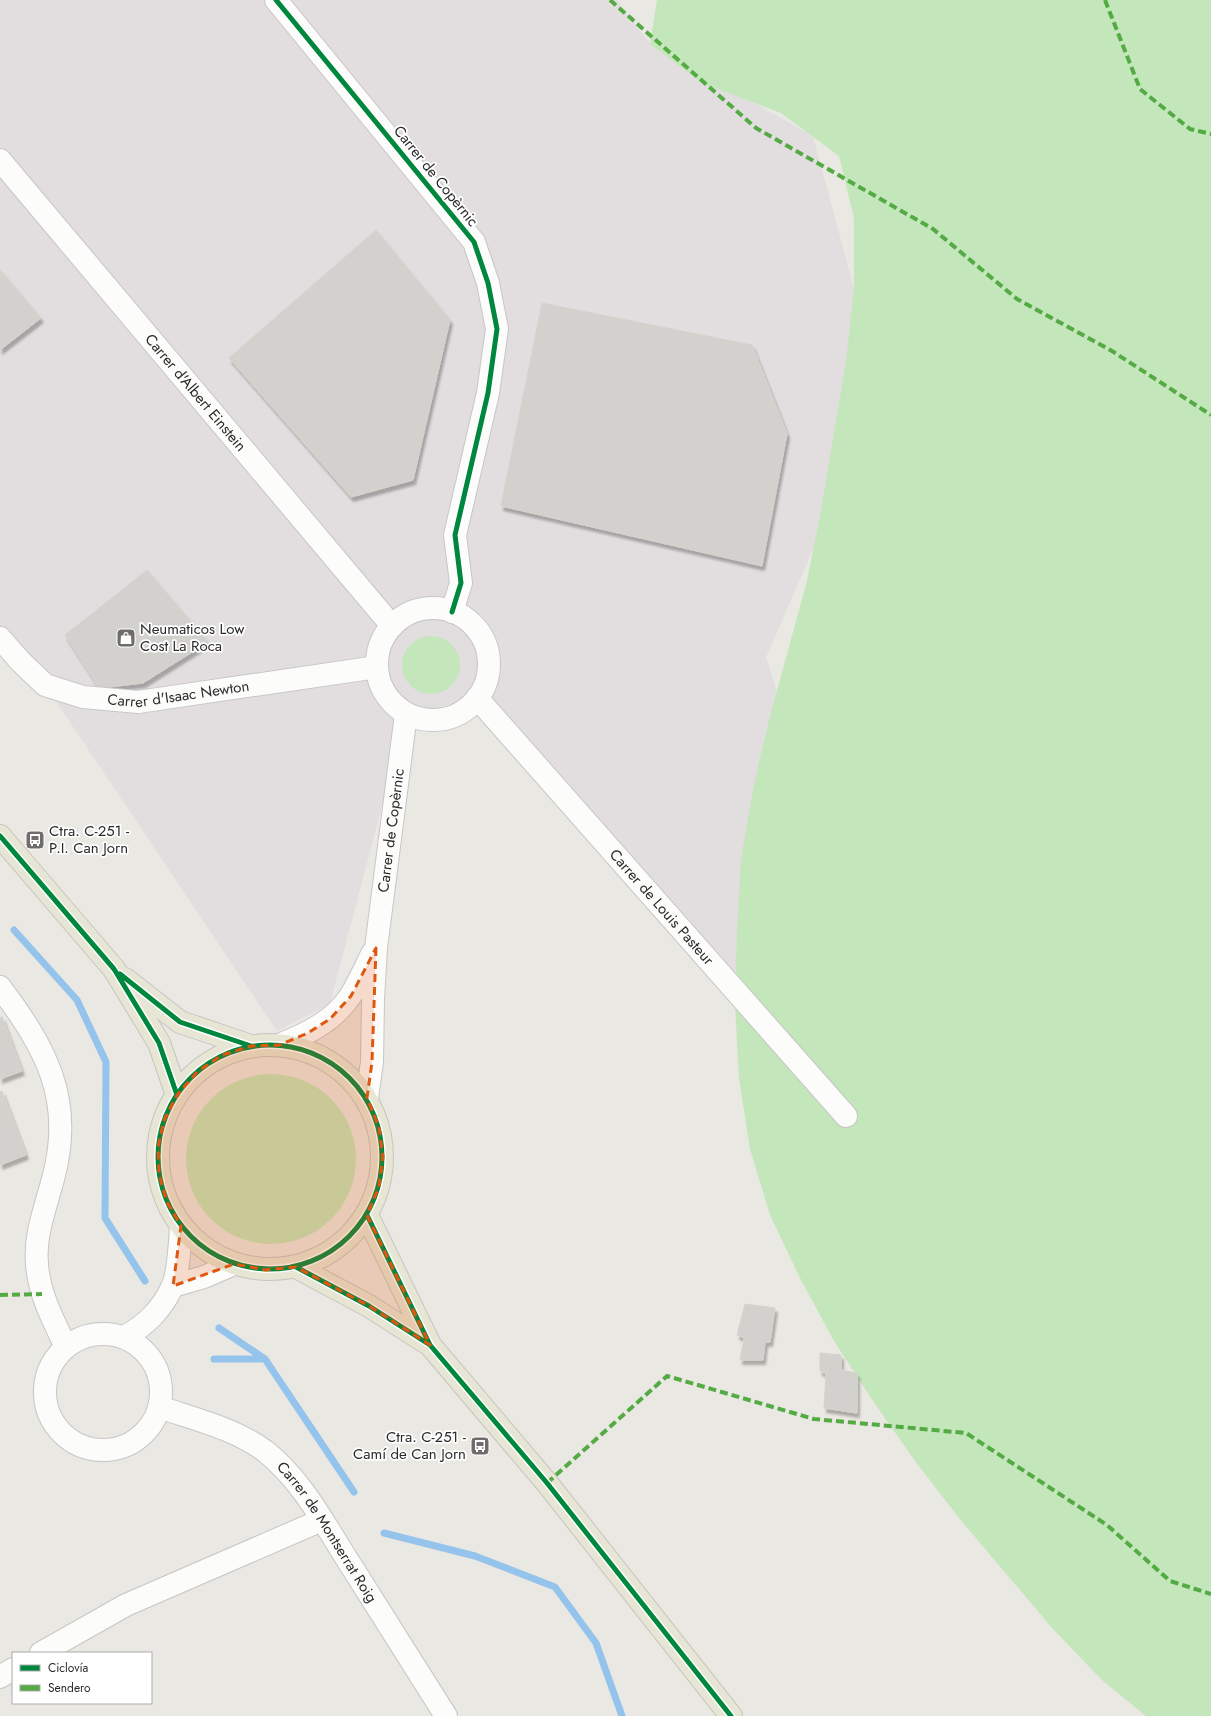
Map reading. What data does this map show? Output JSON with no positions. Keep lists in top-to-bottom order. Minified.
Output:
{"streets":{"street":["Carrer de Copèrnic","Carrer d'Albert Einstein","Carrer d'Isaac Newton","Carrer de Louis Pasteur","Carrer de Montserrat Roig"]},"crossings":[["Carrer de Copèrnic","Carrer d'Albert Einstein"],["Carrer de Copèrnic","Carrer d'Isaac Newton"],["Carrer de Copèrnic","Carrer de Louis Pasteur"],["Carrer d'Albert Einstein","Carrer d'Isaac Newton"],["Carrer d'Albert Einstein","Carrer de Louis Pasteur"],["Carrer d'Isaac Newton","Carrer de Louis Pasteur"]],"places":{"shop":["Neumaticos Low Cost La Roca"],"bus stop":["Ctra. C-251 - P.I. Can Jorn","Ctra. C-251 - Camí de Can Jorn"]},"legend":["Ciclovía","Sendero"]}
